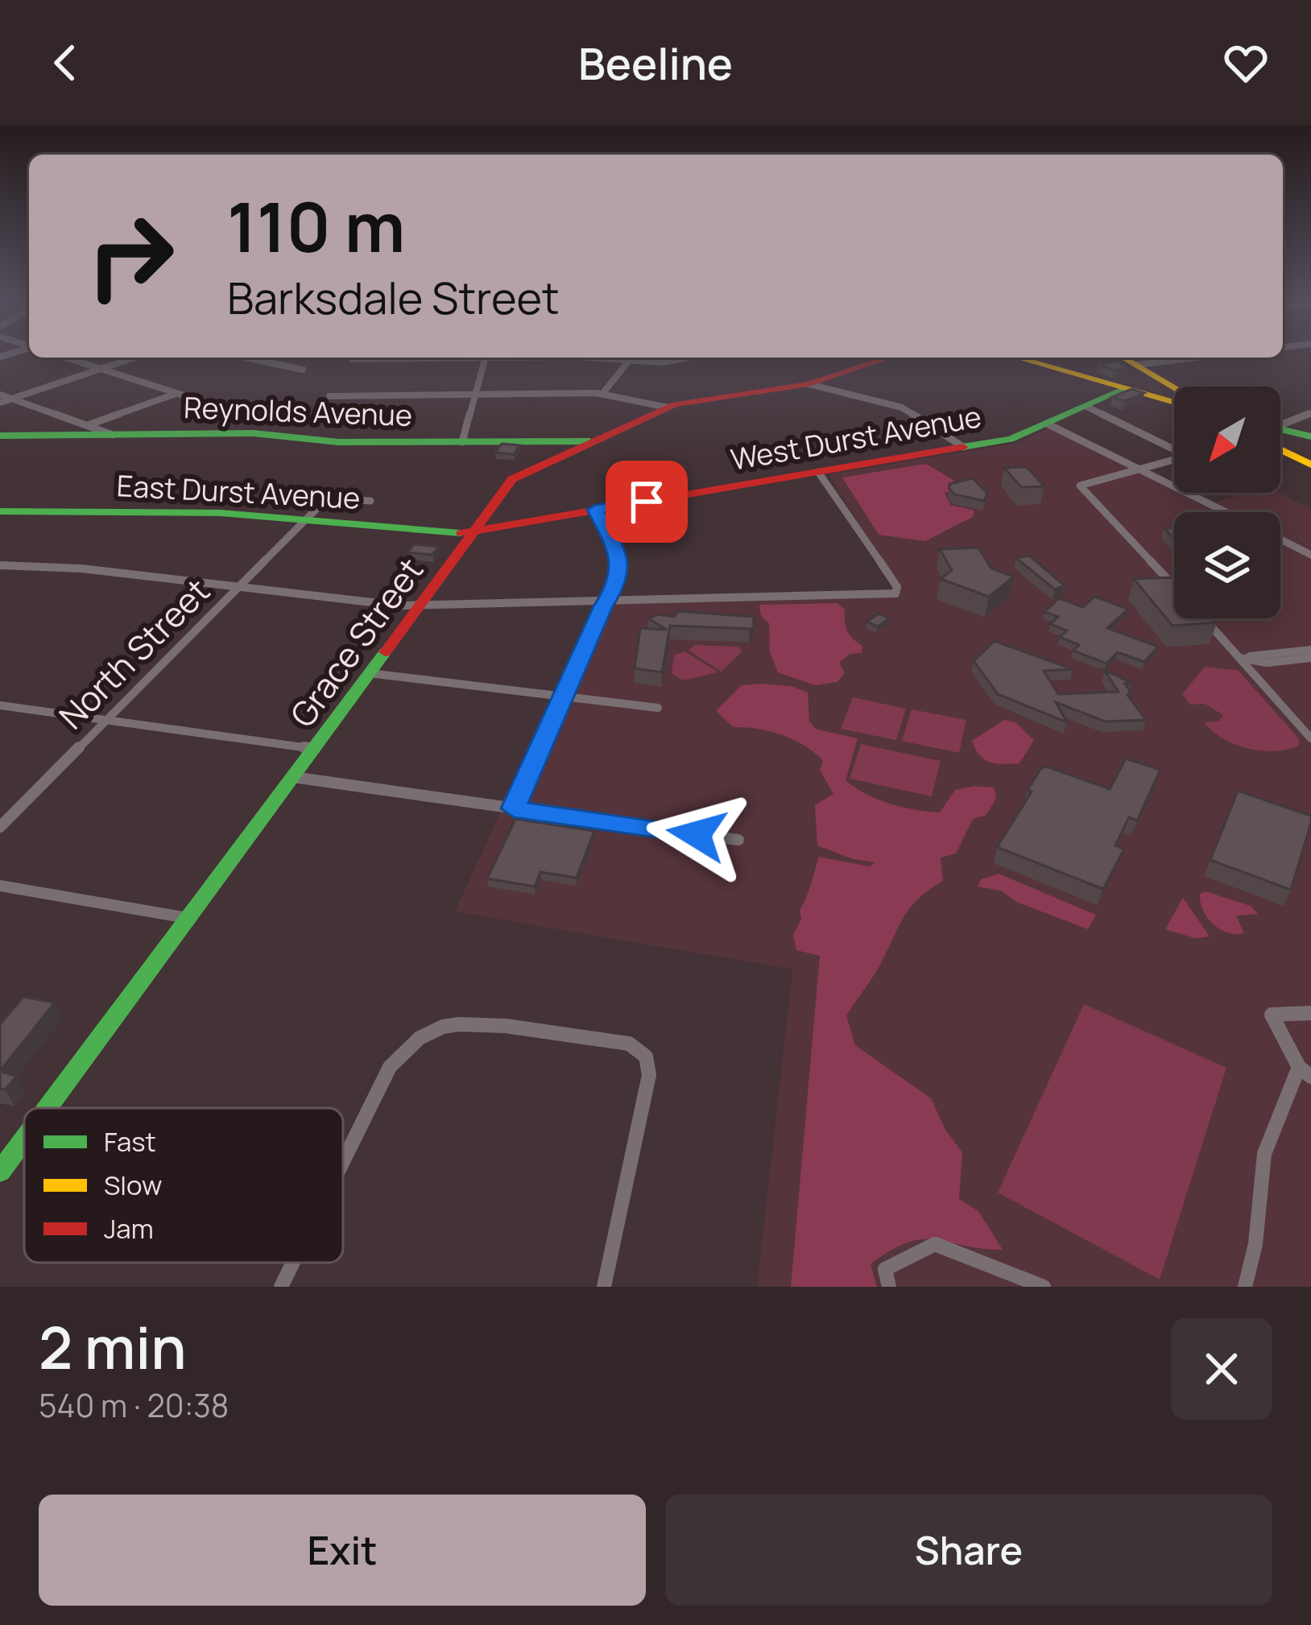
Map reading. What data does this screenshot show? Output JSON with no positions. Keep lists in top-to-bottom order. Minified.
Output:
{"streets":{"main road":["Reynolds Avenue","West Durst Avenue","East Durst Avenue","Grace Street"],"street":["North Street"]},"crossings":[["Reynolds Avenue","Grace Street"],["West Durst Avenue","East Durst Avenue"],["West Durst Avenue","Grace Street"],["East Durst Avenue","Grace Street"],["East Durst Avenue","North Street"]],"legend":["Fast","Slow","Jam"],"north":"bottom left","page":{"header":"Beeline","turn":["110 m","Barksdale Street"],"heading":["2 min","540 m · 20:38"],"buttons":["Exit","Share"]}}
